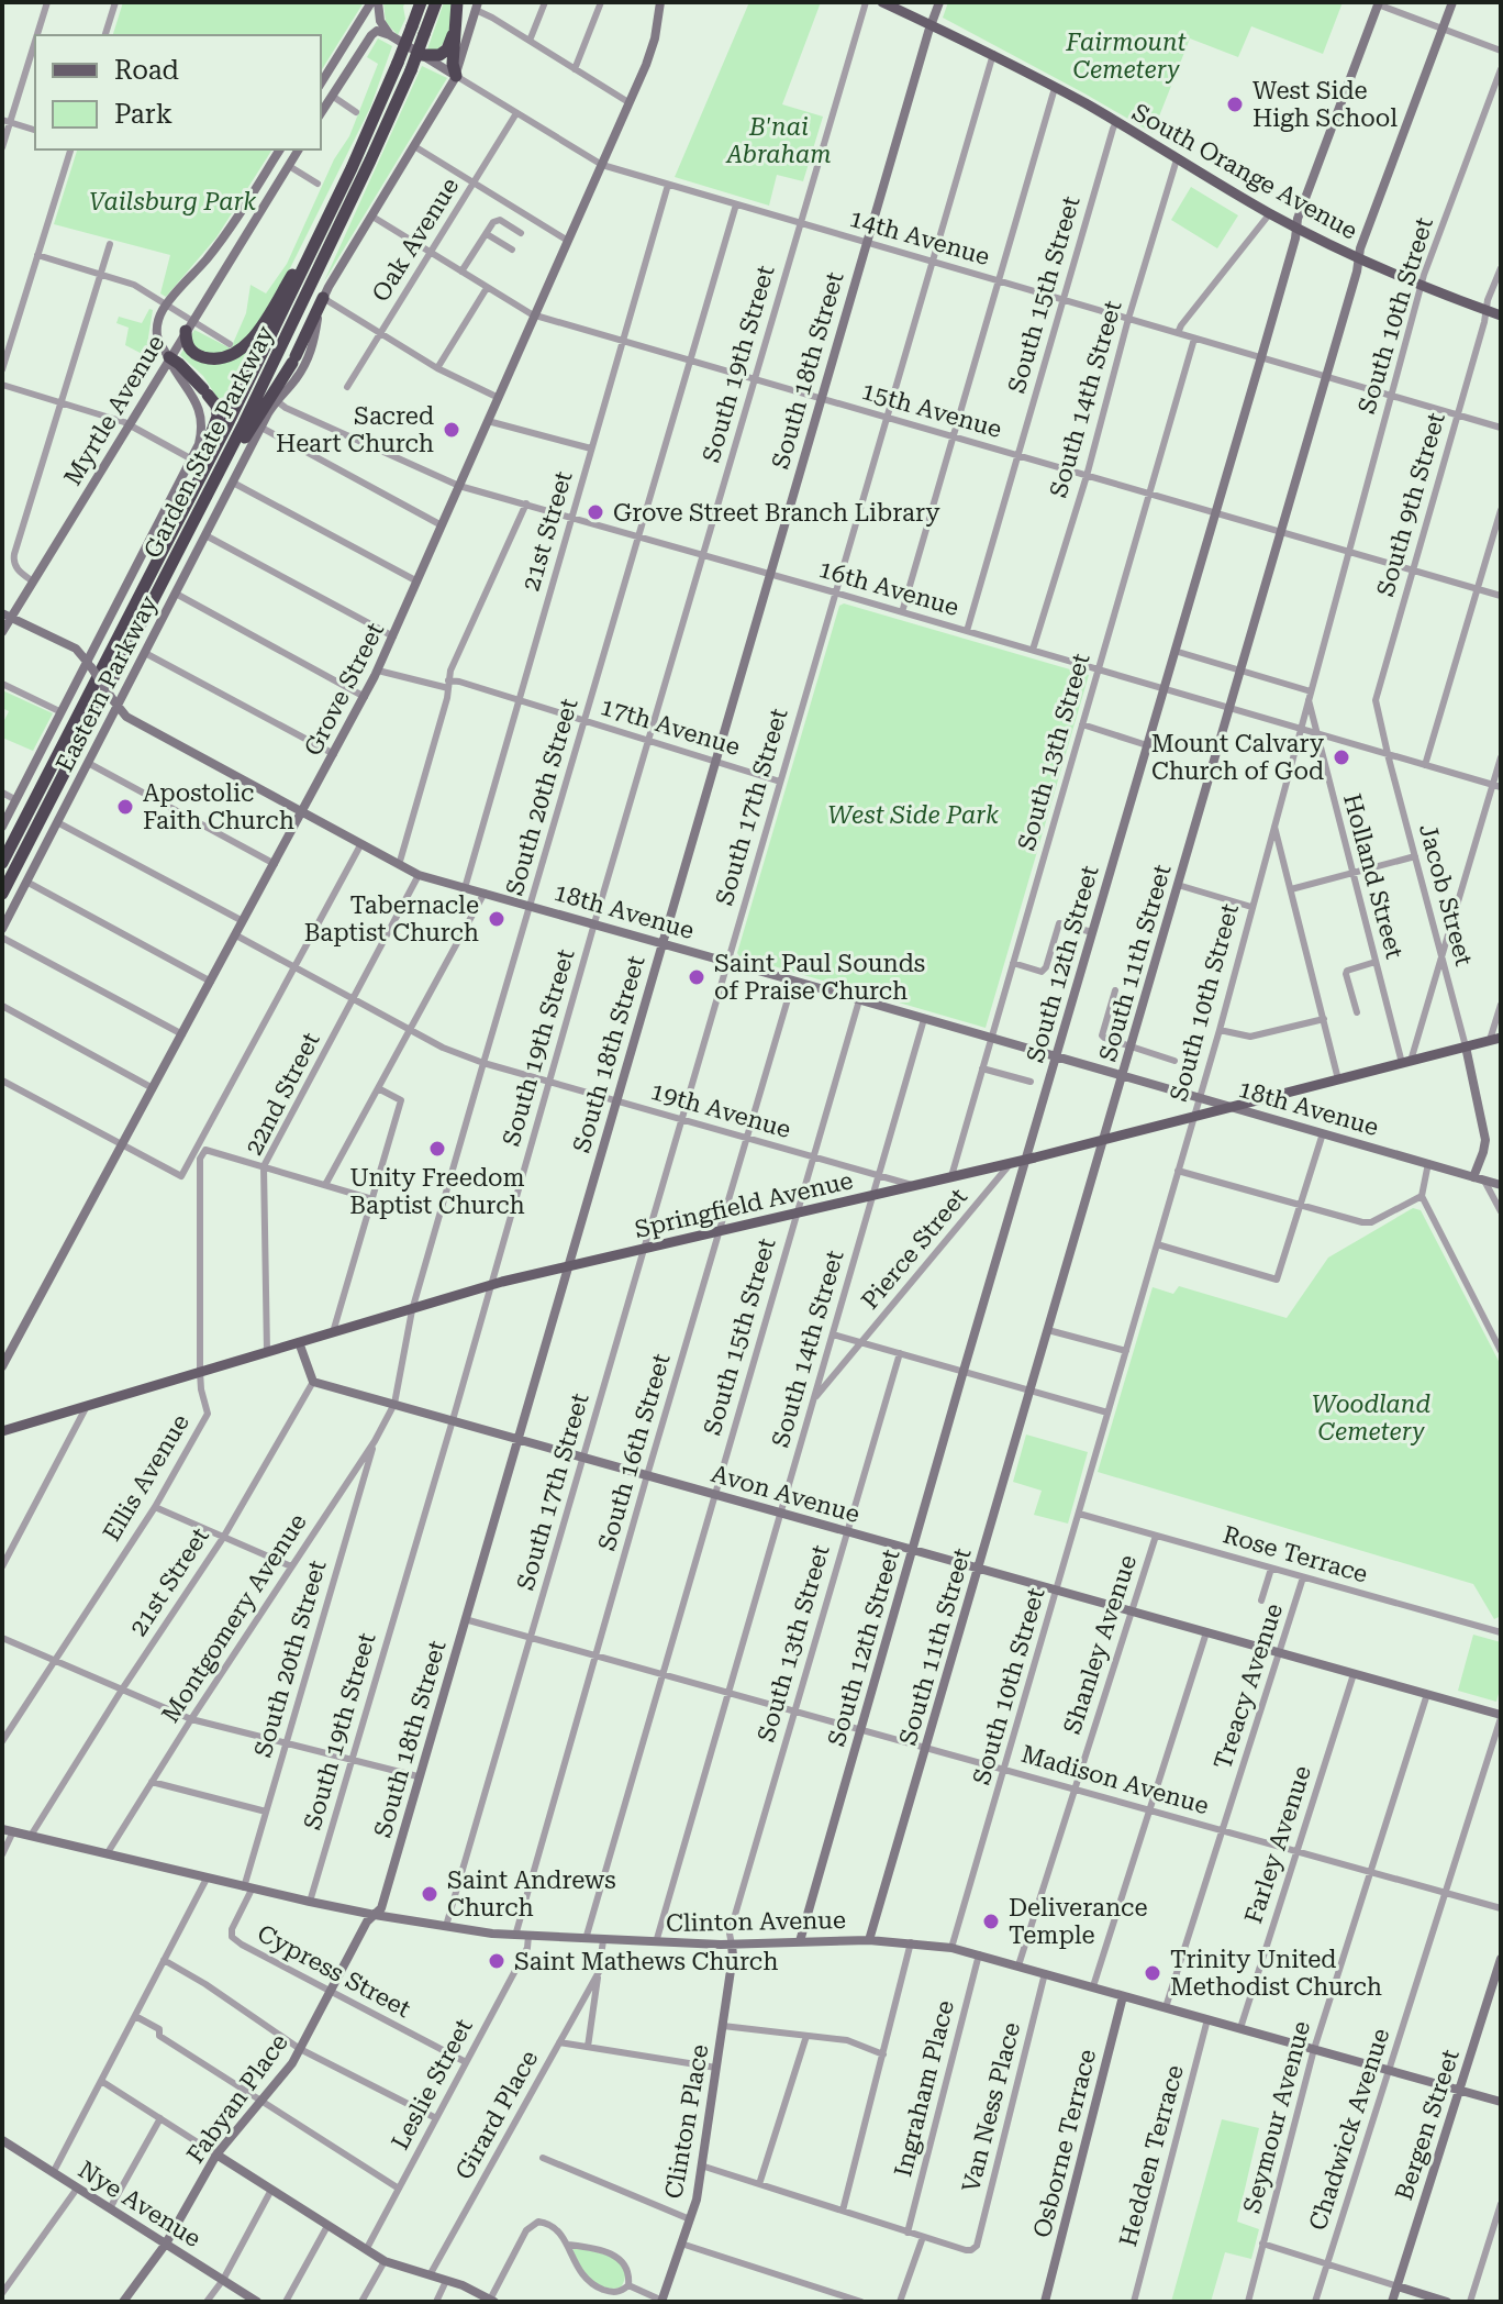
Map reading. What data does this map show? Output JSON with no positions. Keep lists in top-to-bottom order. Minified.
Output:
{"streets":{"highway":["Garden State Parkway"],"main road":["South Orange Avenue","Springfield Avenue"],"street":["14th Avenue","Oak Avenue","South 15th Street","South 10th Street","South 19th Street","South 18th Street","South 14th Street","Myrtle Avenue","15th Avenue","South 9th Street","21st Street","16th Avenue","Eastern Parkway","Grove Street","17th Avenue","South 13th Street","South 20th Street","South 17th Street","Holland Street","Jacob Street","18th Avenue","South 11th Street","South 12th Street","22nd Street","19th Avenue","Pierce Street","South 16th Street","Ellis Avenue","Avon Avenue","Rose Terrace","Montgomery Avenue","Shanley Avenue","Treacy Avenue","Madison Avenue","Farley Avenue","Clinton Avenue","Cypress Street","Leslie Street","Ingraham Place","Fabyan Place","Van Ness Place","Girard Place","Seymour Avenue","Clinton Place","Bergen Street","Chadwick Avenue","Osborne Terrace","Hedden Terrace","Nye Avenue"]},"crossings":[["South Orange Avenue","South 15th Street"],["South Orange Avenue","South 10th Street"],["South Orange Avenue","South 18th Street"],["South Orange Avenue","South 14th Street"],["South Orange Avenue","South 9th Street"],["South Orange Avenue","South 17th Street"],["South Orange Avenue","South 11th Street"],["South Orange Avenue","South 12th Street"],["14th Avenue","Oak Avenue"],["14th Avenue","South 15th Street"],["14th Avenue","South 10th Street"],["14th Avenue","South 19th Street"],["14th Avenue","South 18th Street"],["14th Avenue","South 14th Street"],["14th Avenue","South 9th Street"],["14th Avenue","21st Street"],["14th Avenue","Eastern Parkway"],["14th Avenue","Grove Street"],["14th Avenue","South 13th Street"],["14th Avenue","South 20th Street"],["14th Avenue","South 17th Street"],["14th Avenue","South 11th Street"],["14th Avenue","South 12th Street"],["Oak Avenue","15th Avenue"],["South 15th Street","15th Avenue"],["South 15th Street","16th Avenue"],["South 15th Street","18th Avenue"],["South 15th Street","19th Avenue"],["South 15th Street","Springfield Avenue"],["South 15th Street","Avon Avenue"],["South 15th Street","Madison Avenue"],["South 15th Street","Clinton Avenue"],["South 10th Street","15th Avenue"],["South 10th Street","16th Avenue"],["South 10th Street","Holland Street"],["South 10th Street","18th Avenue"],["South 10th Street","Springfield Avenue"],["South 10th Street","Avon Avenue"],["South 10th Street","Rose Terrace"],["South 10th Street","Madison Avenue"],["South 10th Street","Clinton Avenue"],["South 19th Street","15th Avenue"],["South 19th Street","16th Avenue"],["South 19th Street","17th Avenue"],["South 19th Street","18th Avenue"],["South 19th Street","19th Avenue"],["South 19th Street","Springfield Avenue"],["South 19th Street","Avon Avenue"],["South 19th Street","Clinton Avenue"],["South 18th Street","15th Avenue"],["South 18th Street","16th Avenue"],["South 18th Street","17th Avenue"],["South 18th Street","18th Avenue"],["South 18th Street","19th Avenue"],["South 18th Street","Springfield Avenue"],["South 18th Street","Avon Avenue"],["South 18th Street","Madison Avenue"],["South 18th Street","Clinton Avenue"],["South 18th Street","Fabyan Place"],["South 14th Street","15th Avenue"],["South 14th Street","16th Avenue"],["South 14th Street","18th Avenue"],["South 14th Street","19th Avenue"],["South 14th Street","Springfield Avenue"],["South 14th Street","Pierce Street"],["South 14th Street","Avon Avenue"],["South 14th Street","Madison Avenue"],["South 14th Street","Clinton Avenue"],["Myrtle Avenue","18th Avenue"],["15th Avenue","South 9th Street"],["15th Avenue","21st Street"],["15th Avenue","Eastern Parkway"],["15th Avenue","Grove Street"],["15th Avenue","South 13th Street"],["15th Avenue","South 20th Street"],["15th Avenue","South 17th Street"],["15th Avenue","South 11th Street"],["15th Avenue","South 12th Street"],["South 9th Street","16th Avenue"],["South 9th Street","Jacob Street"],["21st Street","16th Avenue"],["21st Street","17th Avenue"],["21st Street","18th Avenue"],["21st Street","Avon Avenue"],["21st Street","Clinton Avenue"],["16th Avenue","Eastern Parkway"],["16th Avenue","Grove Street"],["16th Avenue","South 13th Street"],["16th Avenue","South 20th Street"],["16th Avenue","South 17th Street"],["16th Avenue","Holland Street"],["16th Avenue","Jacob Street"],["16th Avenue","South 11th Street"],["16th Avenue","South 12th Street"],["Eastern Parkway","18th Avenue"],["Grove Street","17th Avenue"],["Grove Street","18th Avenue"],["Grove Street","19th Avenue"],["17th Avenue","South 20th Street"],["17th Avenue","South 17th Street"],["South 13th Street","18th Avenue"],["South 13th Street","Springfield Avenue"],["South 13th Street","Avon Avenue"],["South 13th Street","Madison Avenue"],["South 13th Street","Clinton Avenue"],["South 13th Street","Clinton Place"],["South 20th Street","18th Avenue"],["South 20th Street","19th Avenue"],["South 20th Street","Springfield Avenue"],["South 20th Street","Avon Avenue"],["South 20th Street","Montgomery Avenue"],["South 20th Street","Clinton Avenue"],["South 20th Street","Cypress Street"],["South 17th Street","18th Avenue"],["South 17th Street","19th Avenue"],["South 17th Street","Springfield Avenue"],["South 17th Street","Avon Avenue"],["South 17th Street","Madison Avenue"],["South 17th Street","Clinton Avenue"],["Holland Street","Springfield Avenue"],["Jacob Street","Springfield Avenue"],["18th Avenue","South 11th Street"],["18th Avenue","South 12th Street"],["18th Avenue","22nd Street"],["18th Avenue","Springfield Avenue"],["18th Avenue","South 16th Street"],["South 11th Street","Springfield Avenue"],["South 11th Street","Avon Avenue"],["South 11th Street","Madison Avenue"],["South 11th Street","Clinton Avenue"],["South 12th Street","Springfield Avenue"],["South 12th Street","Avon Avenue"],["South 12th Street","Madison Avenue"],["South 12th Street","Clinton Avenue"],["22nd Street","19th Avenue"],["22nd Street","Springfield Avenue"],["22nd Street","Ellis Avenue"],["19th Avenue","Springfield Avenue"],["19th Avenue","South 16th Street"],["Springfield Avenue","Pierce Street"],["Springfield Avenue","South 16th Street"],["Springfield Avenue","Ellis Avenue"],["South 16th Street","Avon Avenue"],["South 16th Street","Madison Avenue"],["South 16th Street","Clinton Avenue"],["Avon Avenue","Montgomery Avenue"],["Avon Avenue","Shanley Avenue"],["Avon Avenue","Treacy Avenue"],["Avon Avenue","Farley Avenue"],["Avon Avenue","Seymour Avenue"],["Avon Avenue","Chadwick Avenue"],["Rose Terrace","Shanley Avenue"],["Rose Terrace","Treacy Avenue"],["Montgomery Avenue","Clinton Avenue"],["Shanley Avenue","Madison Avenue"],["Shanley Avenue","Clinton Avenue"],["Treacy Avenue","Madison Avenue"],["Treacy Avenue","Clinton Avenue"],["Madison Avenue","Farley Avenue"],["Madison Avenue","Seymour Avenue"],["Madison Avenue","Chadwick Avenue"],["Farley Avenue","Clinton Avenue"],["Clinton Avenue","Cypress Street"],["Clinton Avenue","Leslie Street"],["Clinton Avenue","Ingraham Place"],["Clinton Avenue","Fabyan Place"],["Clinton Avenue","Van Ness Place"],["Clinton Avenue","Girard Place"],["Clinton Avenue","Seymour Avenue"],["Clinton Avenue","Clinton Place"],["Clinton Avenue","Bergen Street"],["Clinton Avenue","Chadwick Avenue"],["Clinton Avenue","Osborne Terrace"],["Clinton Avenue","Hedden Terrace"],["Cypress Street","Leslie Street"],["Cypress Street","Fabyan Place"],["Fabyan Place","Nye Avenue"]],"parks":["Fairmount Cemetery","B'nai Abraham","Vailsburg Park","West Side Park","Woodland Cemetery"],"places":["West Side High School","Sacred Heart Church","Grove Street Branch Library","Mount Calvary Church of God","Apostolic Faith Church","Tabernacle Baptist Church","Saint Paul Sounds of Praise Church","Unity Freedom Baptist Church","Saint Andrews Church","Deliverance Temple","Saint Mathews Church","Trinity United Methodist Church"],"legend":["Road","Park"]}
